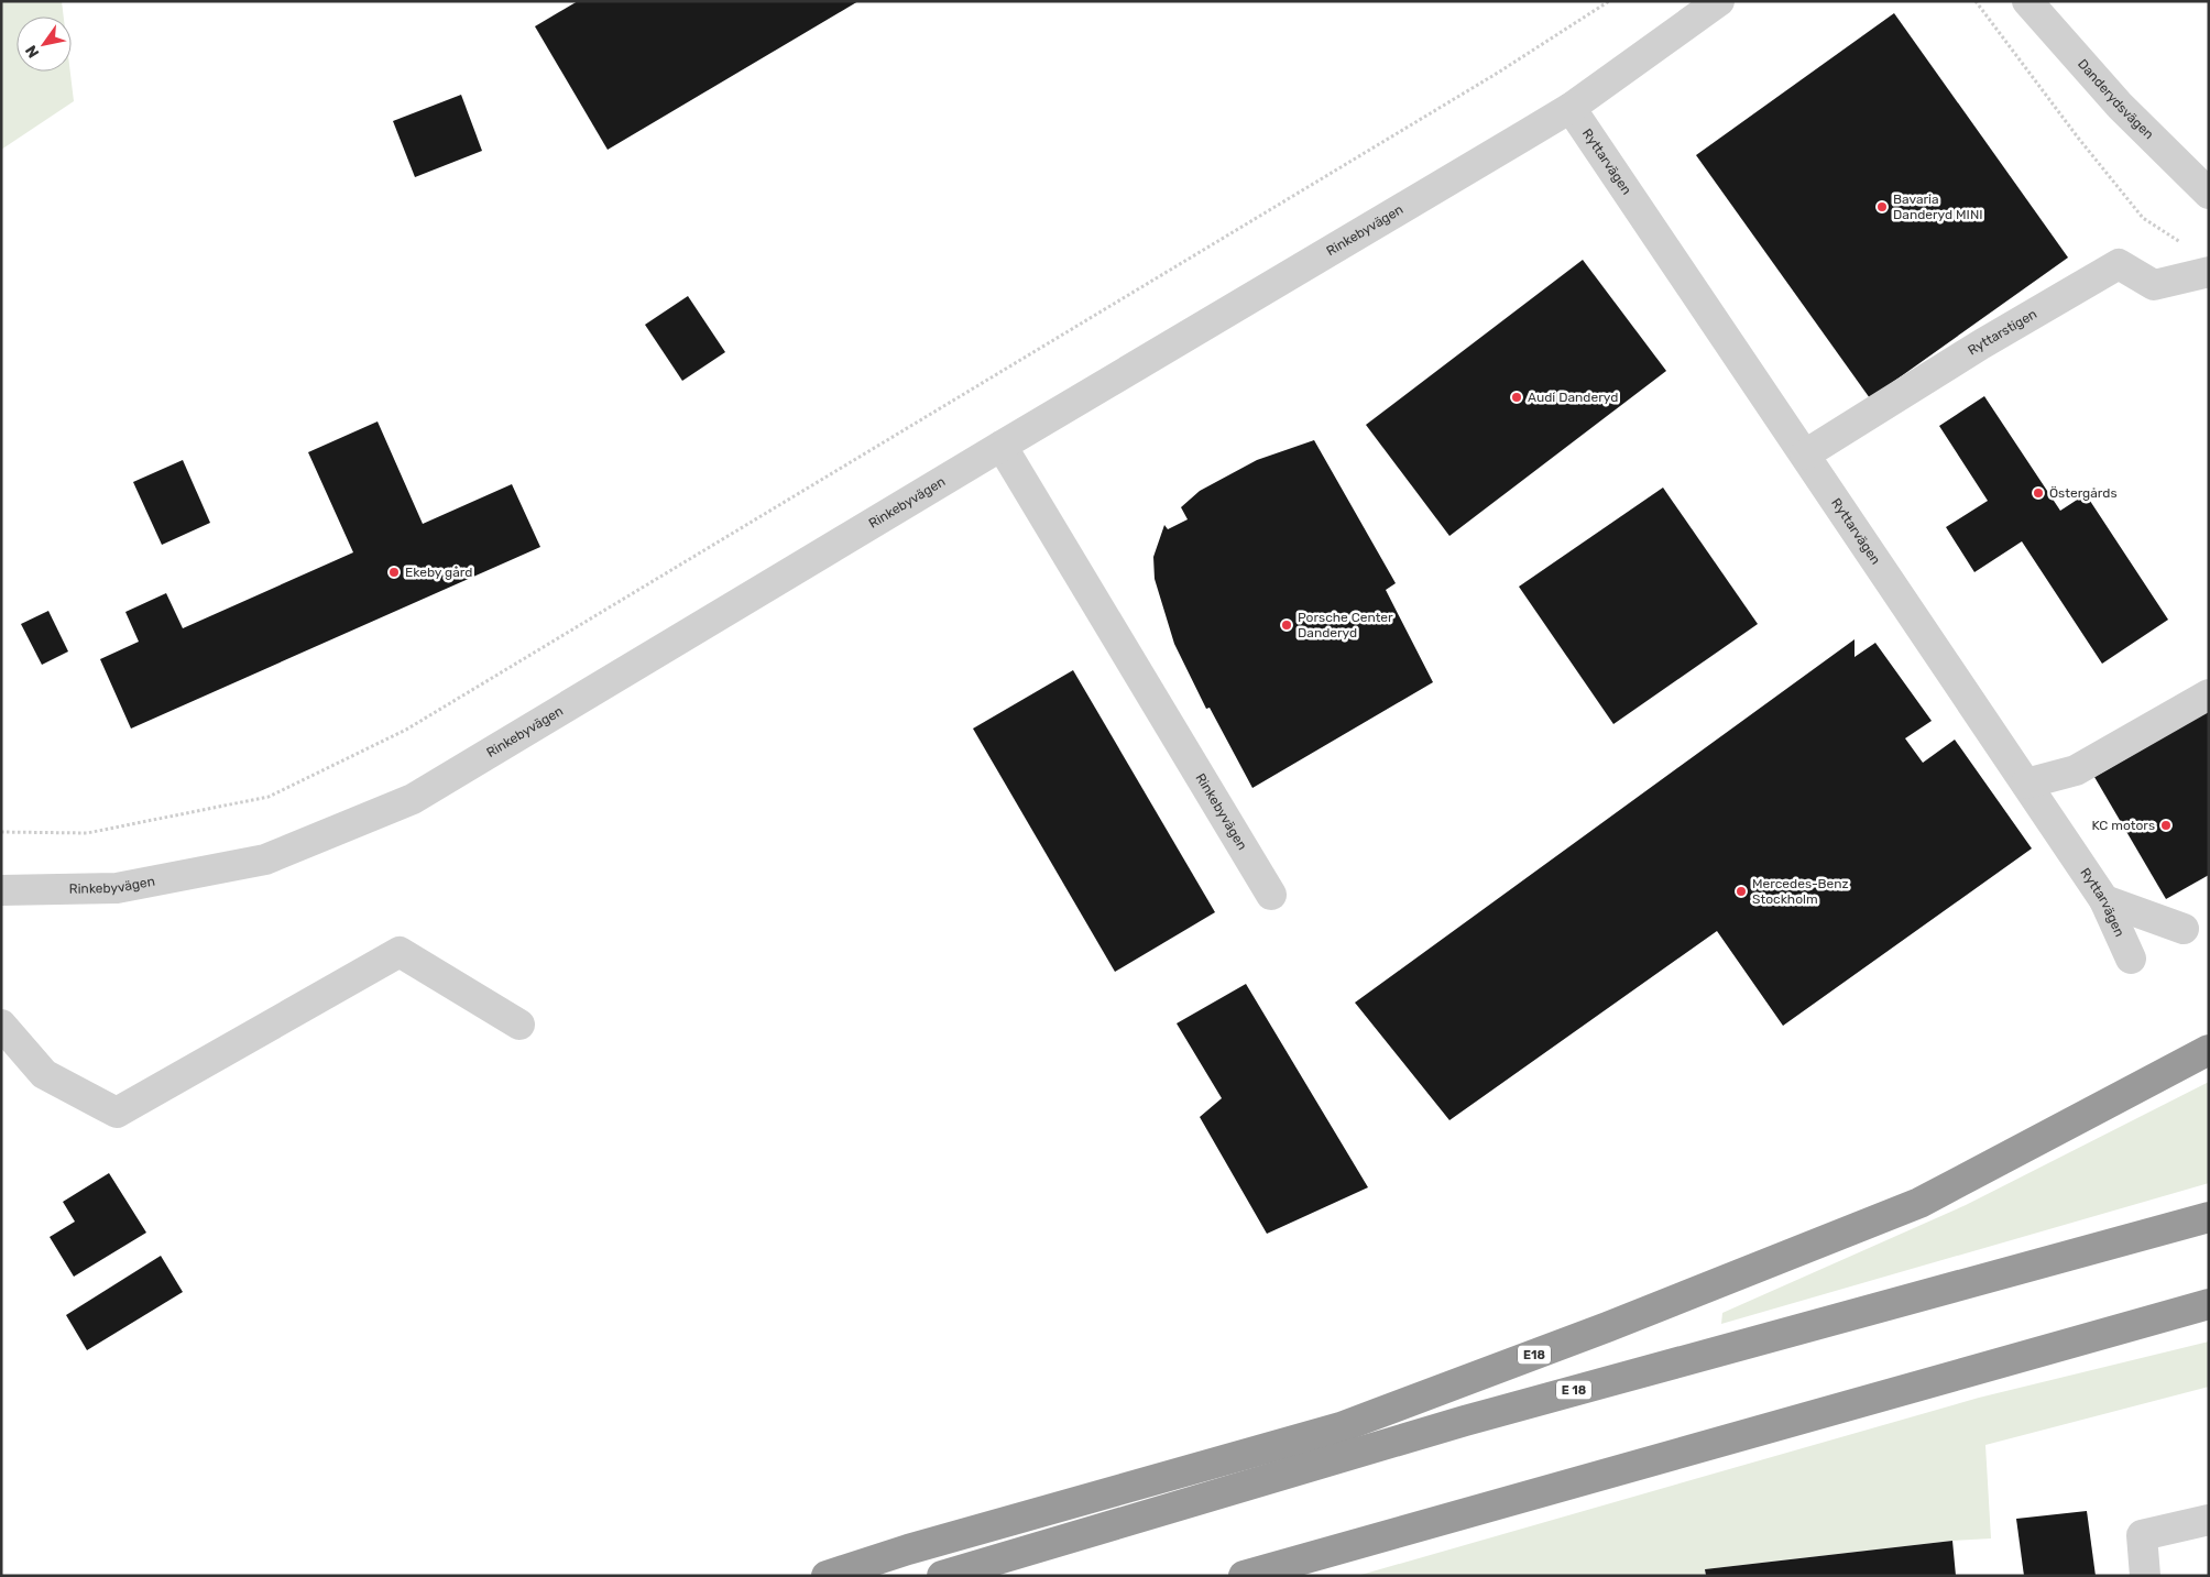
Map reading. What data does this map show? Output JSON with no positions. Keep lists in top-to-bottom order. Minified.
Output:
{"streets":{"highway":["E18","E 18"],"street":["Danderydsvägen","Ryttarvägen","Rinkebyvägen","Ryttarstigen"]},"crossings":[["Ryttarvägen","Rinkebyvägen"],["Ryttarvägen","Ryttarstigen"]],"places":["Bavaria Danderyd MINI","Audi Danderyd","Östergårds","Ekeby gård","Porsche Center Danderyd","KC motors","Mercedes-Benz Stockholm"],"north":"bottom left"}
